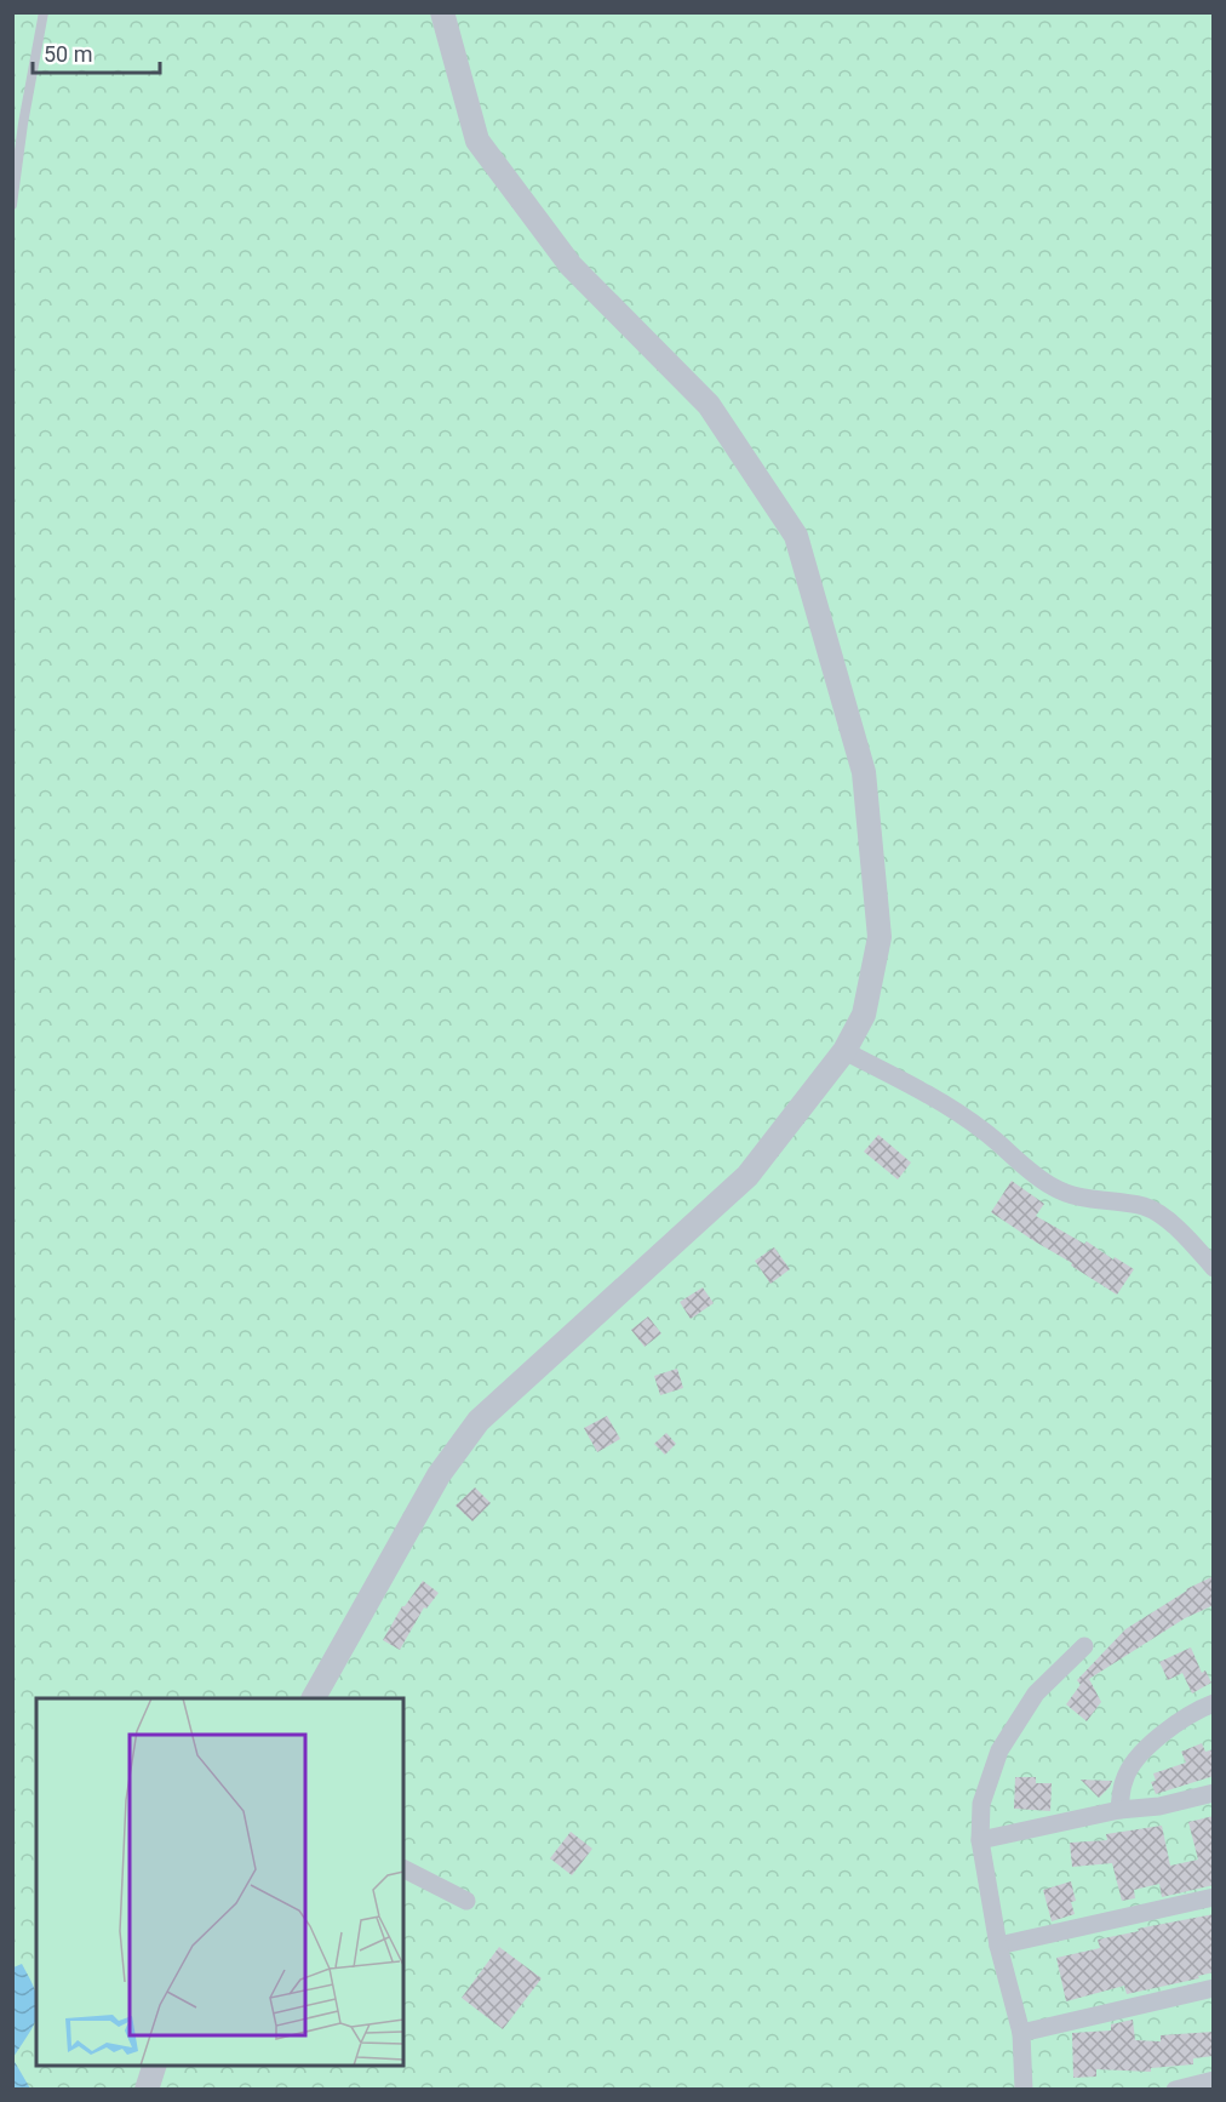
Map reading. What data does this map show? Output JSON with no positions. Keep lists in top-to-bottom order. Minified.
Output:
{"scale_bar":"50 m"}
